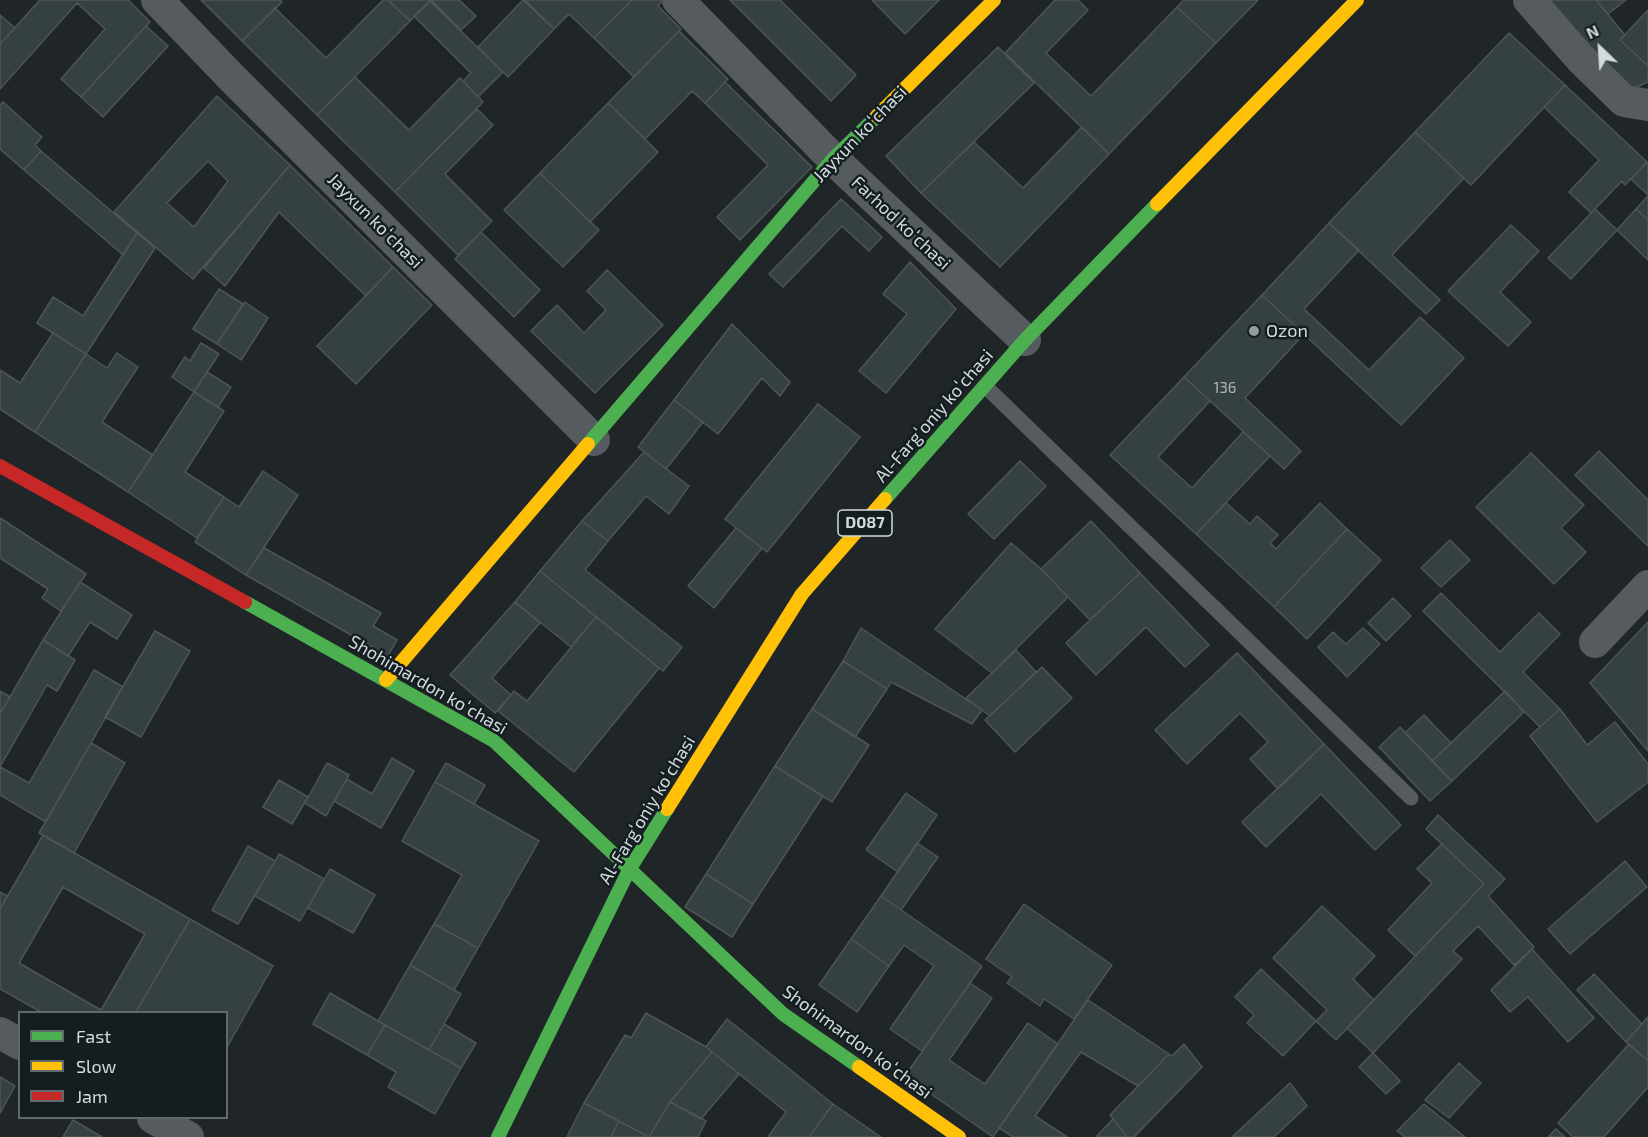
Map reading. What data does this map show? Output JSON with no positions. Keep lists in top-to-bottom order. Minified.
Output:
{"streets":{"street":["Jayxun koʻchasi","Farhod koʻchasi","Al-Fargʻoniy koʻchasi","D087","Shohimardon koʻchasi"]},"crossings":[["Jayxun koʻchasi","Farhod koʻchasi"],["Jayxun koʻchasi","Shohimardon koʻchasi"],["Farhod koʻchasi","Al-Fargʻoniy koʻchasi"],["Al-Fargʻoniy koʻchasi","Shohimardon koʻchasi"]],"places":["Ozon"],"house_numbers":["136"],"legend":["Fast","Slow","Jam"],"north":"top left"}
